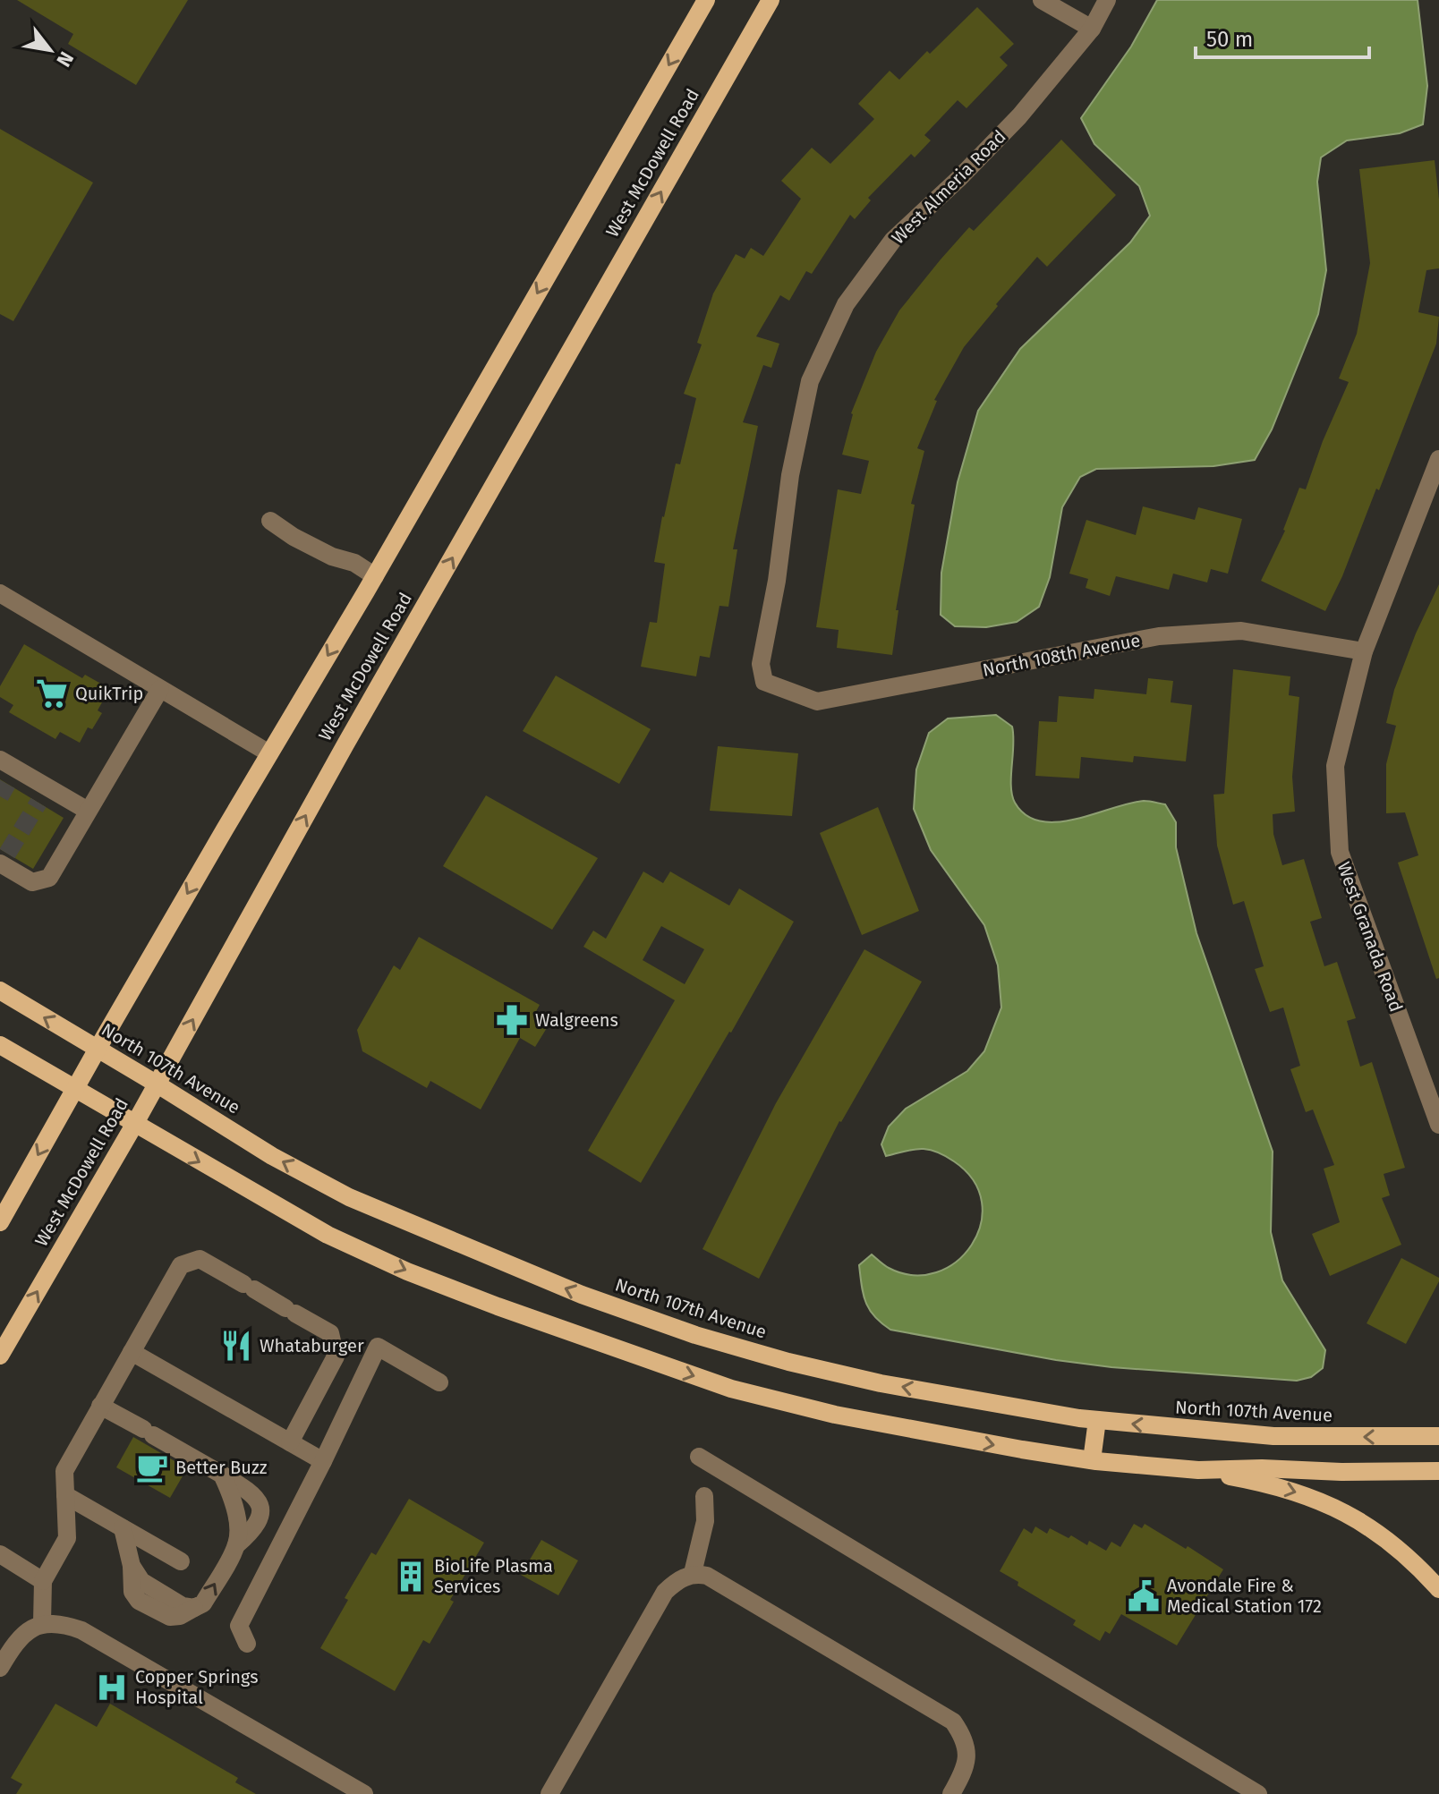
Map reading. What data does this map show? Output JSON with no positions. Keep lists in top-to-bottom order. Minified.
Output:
{"streets":{"main road":["West McDowell Road","North 107th Avenue"],"street":["West Almeria Road","North 108th Avenue","West Granada Road"]},"crossings":[["West McDowell Road","North 107th Avenue"],["West Almeria Road","North 108th Avenue"],["North 108th Avenue","West Granada Road"]],"places":{"supermarket":["QuikTrip"],"pharmacy":["Walgreens"],"restaurant":["Whataburger"],"cafe":["Better Buzz"],"building":["BioLife Plasma Services"],"public building":["Avondale Fire & Medical Station 172"],"hospital":["Copper Springs Hospital"]},"scale_bar":"50 m","north":"bottom right"}
